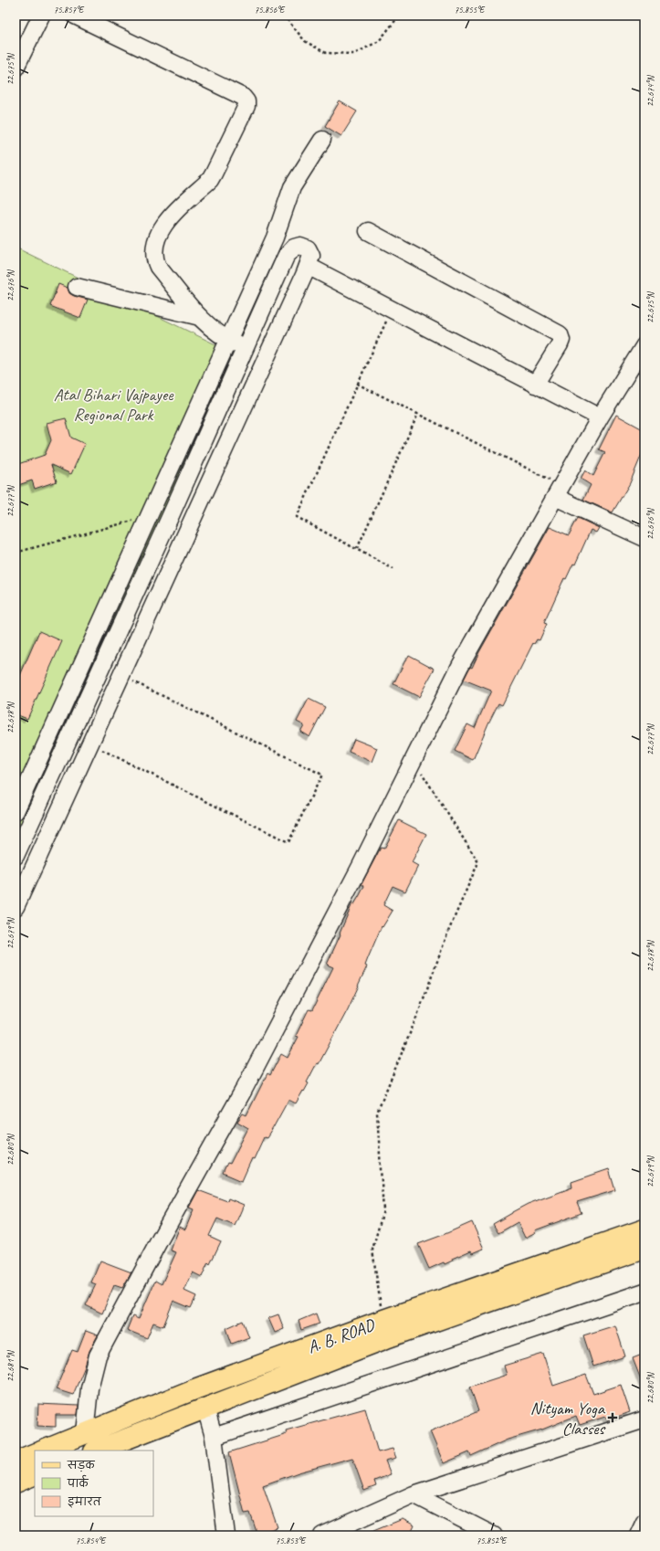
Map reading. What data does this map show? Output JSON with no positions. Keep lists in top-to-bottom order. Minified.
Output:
{"streets":{"main road":["A. B. ROAD"]},"parks":["Atal Bihari Vajpayee Regional Park"],"places":{"health":["Nityam Yoga Classes"]},"legend":["सड़क","पार्क","इमारत"],"coordinates":["75.857°E","75.856°E","75.855°E","22.675°N","22.674°N","22.676°N","22.677°N","22.678°N","22.679°N","22.680°N","22.681°N","75.854°E","75.853°E","75.852°E"]}
